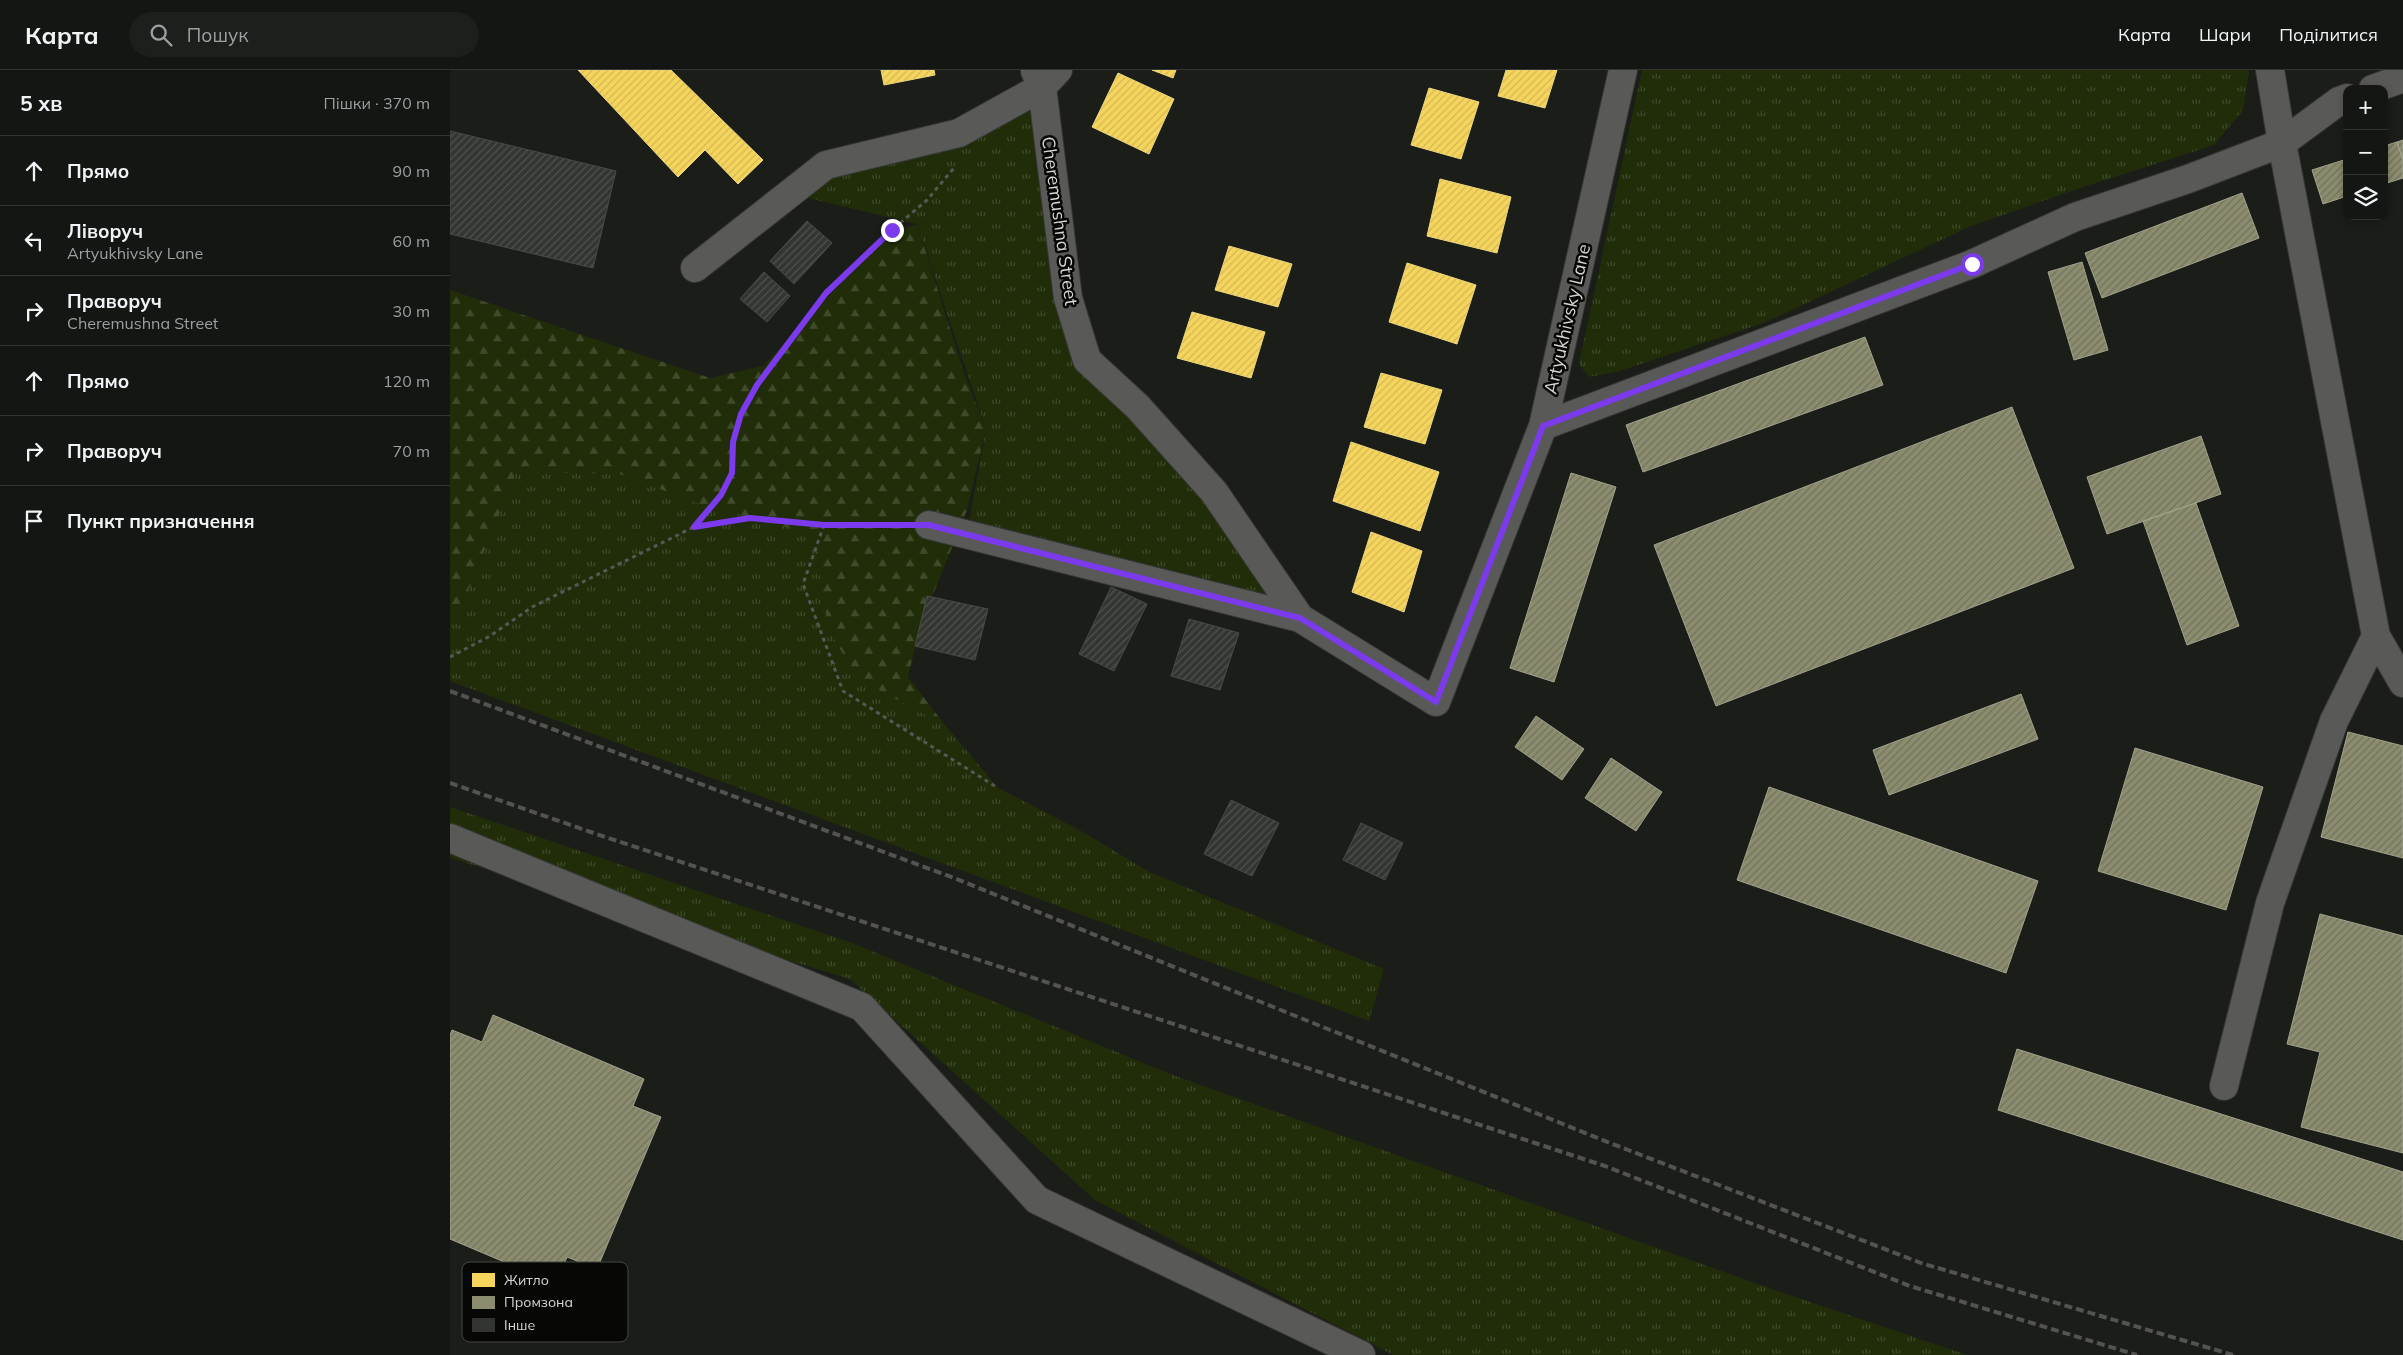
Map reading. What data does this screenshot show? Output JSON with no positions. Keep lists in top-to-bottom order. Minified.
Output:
{"streets":{"street":["Cheremushna Street","Artyukhivsky Lane"]},"crossings":[["Cheremushna Street","Artyukhivsky Lane"]],"legend":["Житло","Промзона","Інше"],"page":{"header":"Карта","search":"Пошук","nav":["Карта","Шари","Поділитися"],"heading":["5 хв","Пішки · 370 m"],"map_buttons":["+","−"],"list":[["Прямо","90 m"],["Ліворуч","Artyukhivsky Lane","60 m"],["Праворуч","Cheremushna Street","30 m"],["Прямо","120 m"],["Праворуч","70 m"],"Пункт призначення"]}}
